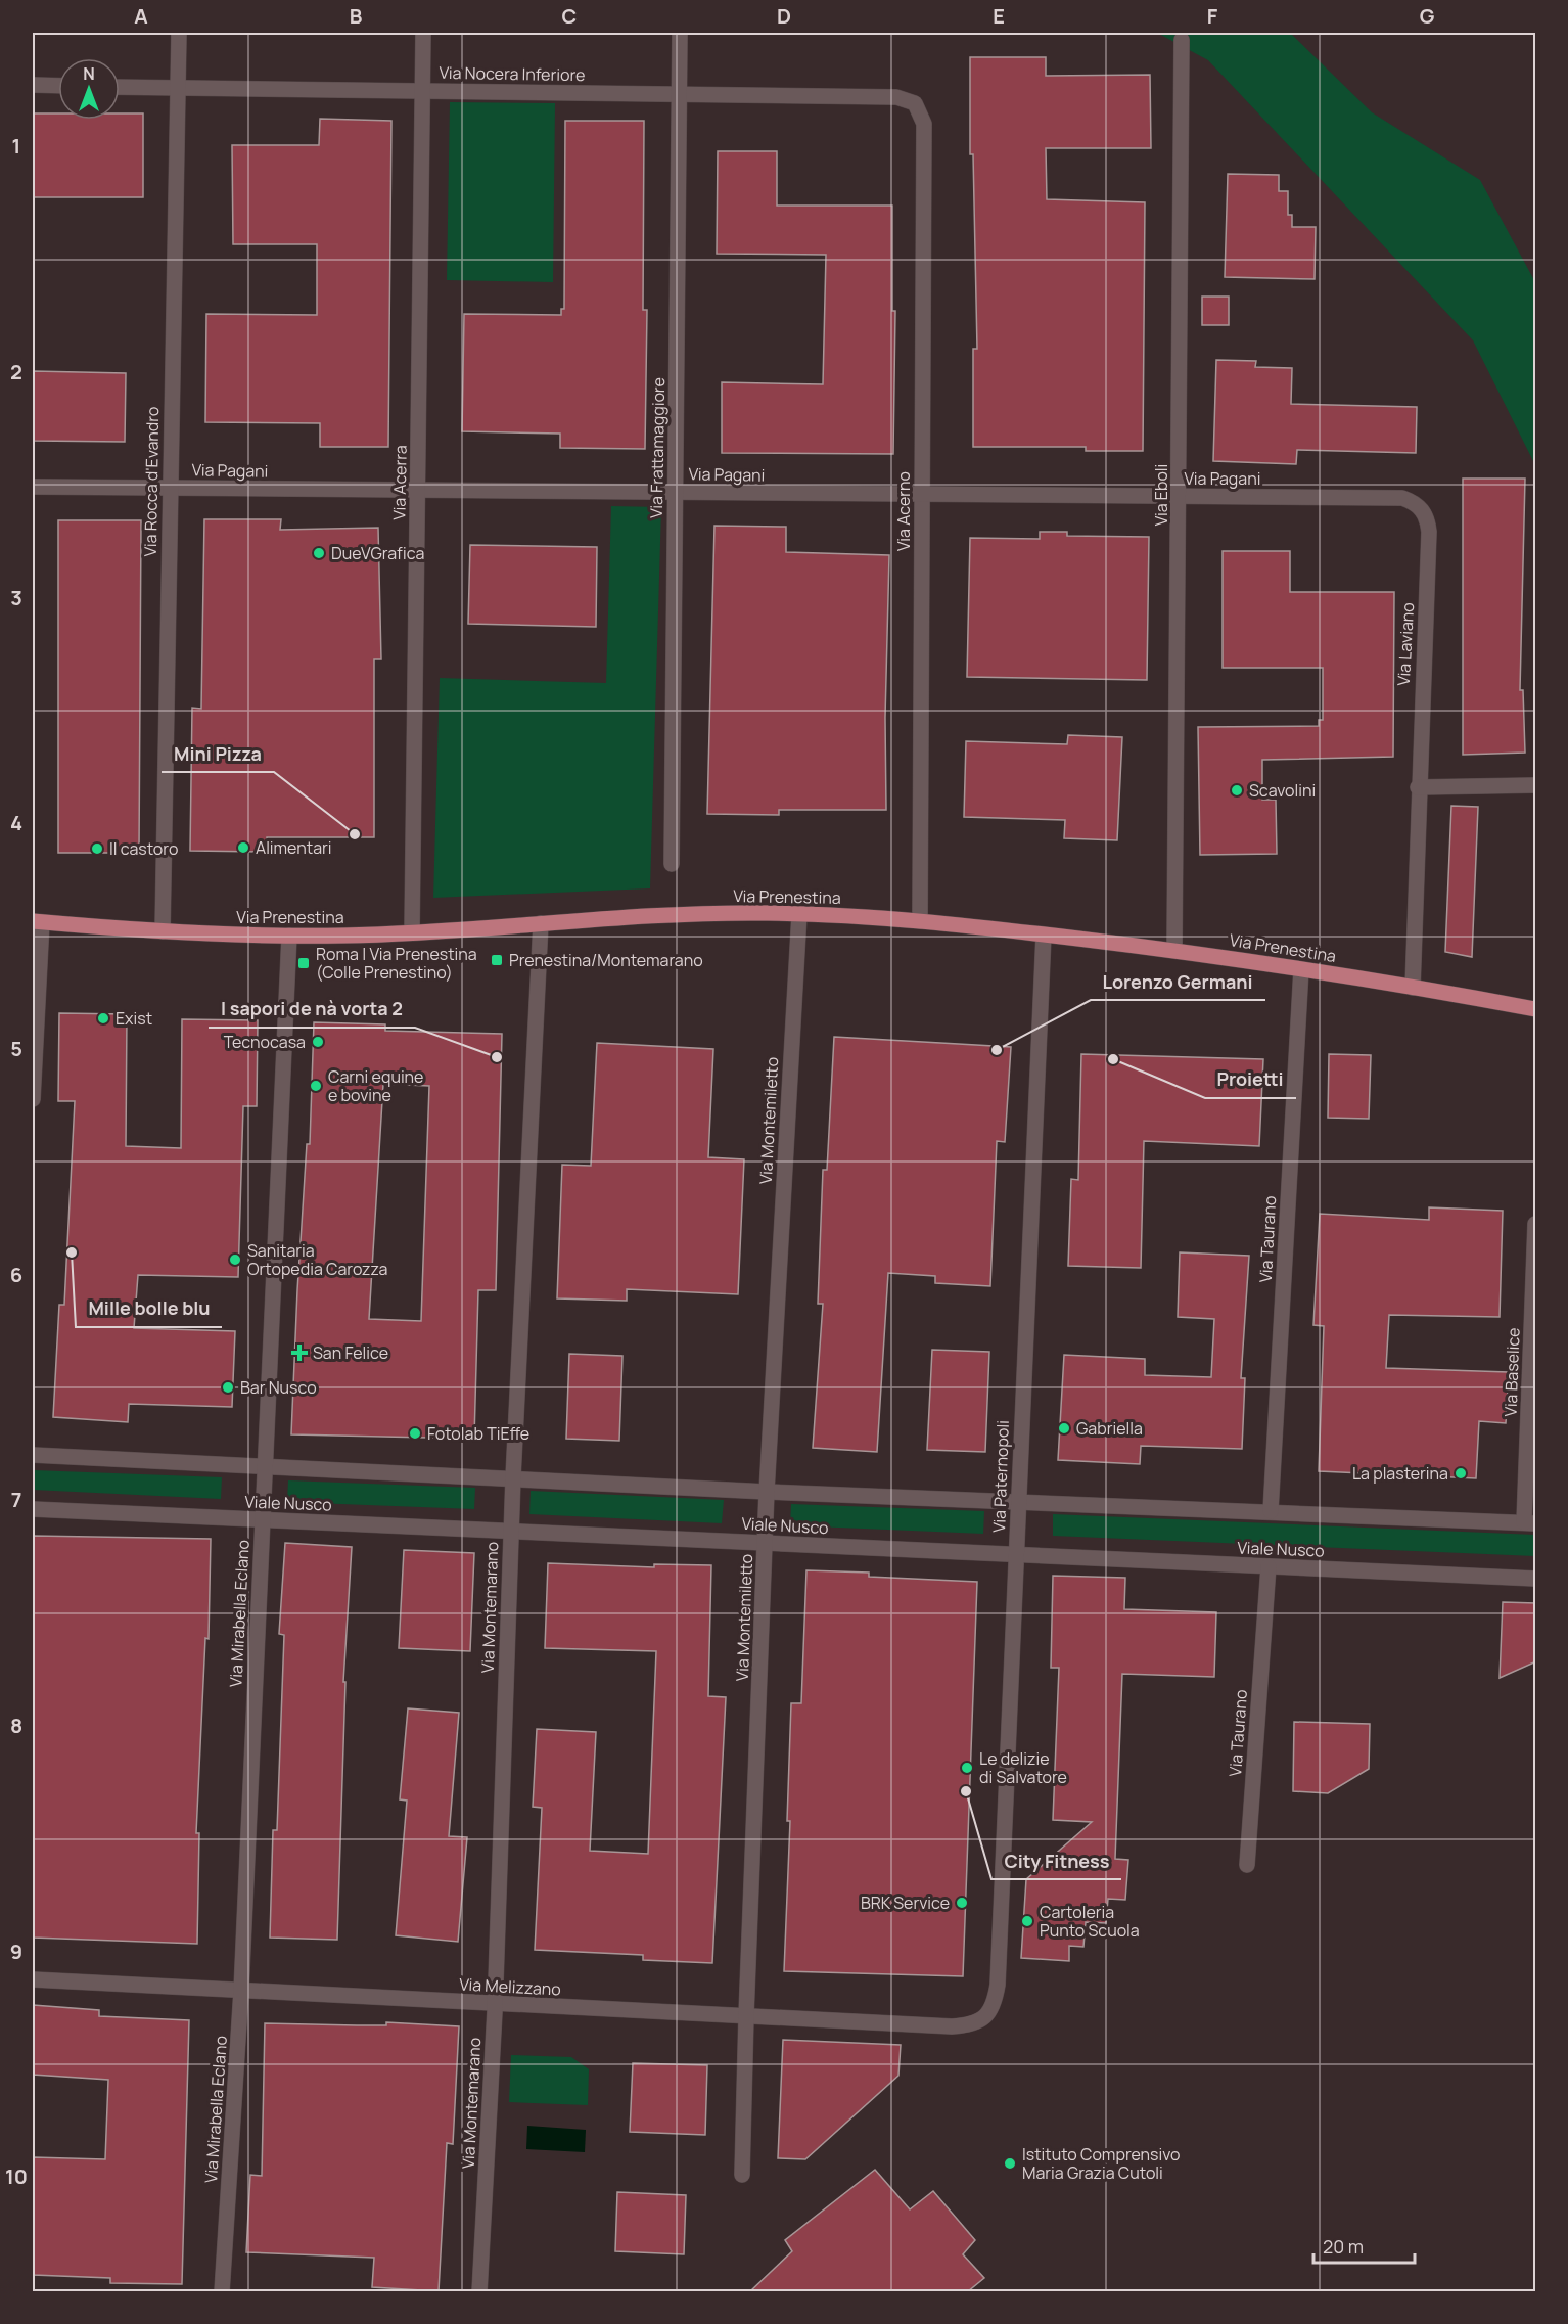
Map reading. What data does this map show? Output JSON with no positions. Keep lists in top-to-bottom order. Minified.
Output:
{"streets":{"main road":["Via Prenestina"],"street":["Via Nocera Inferiore","Via Frattamaggiore","Via Pagani","Via Rocca d'Evandro","Via Acerra","Via Eboli","Via Acerno","Via Laviano","Via Montemiletto","Via Taurano","Via Baselice","Via Paternopoli","Viale Nusco","Via Montemarano","Via Mirabella Eclano","Via Melizzano"]},"crossings":[["Via Nocera Inferiore","Via Frattamaggiore"],["Via Nocera Inferiore","Via Rocca d'Evandro"],["Via Nocera Inferiore","Via Acerra"],["Via Nocera Inferiore","Via Acerno"],["Via Frattamaggiore","Via Pagani"],["Via Pagani","Via Rocca d'Evandro"],["Via Pagani","Via Acerra"],["Via Pagani","Via Eboli"],["Via Pagani","Via Acerno"],["Via Pagani","Via Laviano"],["Via Rocca d'Evandro","Via Prenestina"],["Via Acerra","Via Prenestina"],["Via Eboli","Via Prenestina"],["Via Acerno","Via Prenestina"],["Via Laviano","Via Prenestina"],["Via Prenestina","Via Montemiletto"],["Via Prenestina","Via Taurano"],["Via Prenestina","Via Paternopoli"],["Via Prenestina","Via Montemarano"],["Via Prenestina","Via Mirabella Eclano"],["Via Montemiletto","Viale Nusco"],["Via Montemiletto","Via Melizzano"],["Via Taurano","Viale Nusco"],["Via Baselice","Viale Nusco"],["Via Paternopoli","Viale Nusco"],["Via Paternopoli","Via Melizzano"],["Viale Nusco","Via Montemarano"],["Viale Nusco","Via Mirabella Eclano"],["Via Montemarano","Via Melizzano"],["Via Mirabella Eclano","Via Melizzano"]],"places":{"other":["DueVGrafica","Scavolini","Mini Pizza","Alimentari","Il castoro","Exist","Tecnocasa","Lorenzo Germani","I sapori de nà vorta 2","Proietti","Carni equine e bovine","Mille bolle blu","Sanitaria Ortopedia Carozza","Bar Nusco","Gabriella","Fotolab TiEffe","La plasterina","Le delizie di Salvatore","City Fitness","BRK Service","Cartoleria Punto Scuola","Istituto Comprensivo Maria Grazia Cutoli"],"transit":["Prenestina/Montemarano","Roma | Via Prenestina (Colle Prenestino)"],"health":["San Felice"]},"scale_bar":"20 m","north":"top","grid":{"columns":["A","B","C","D","E","F","G"],"rows":["1","2","3","4","5","6","7","8","9","10"]}}
